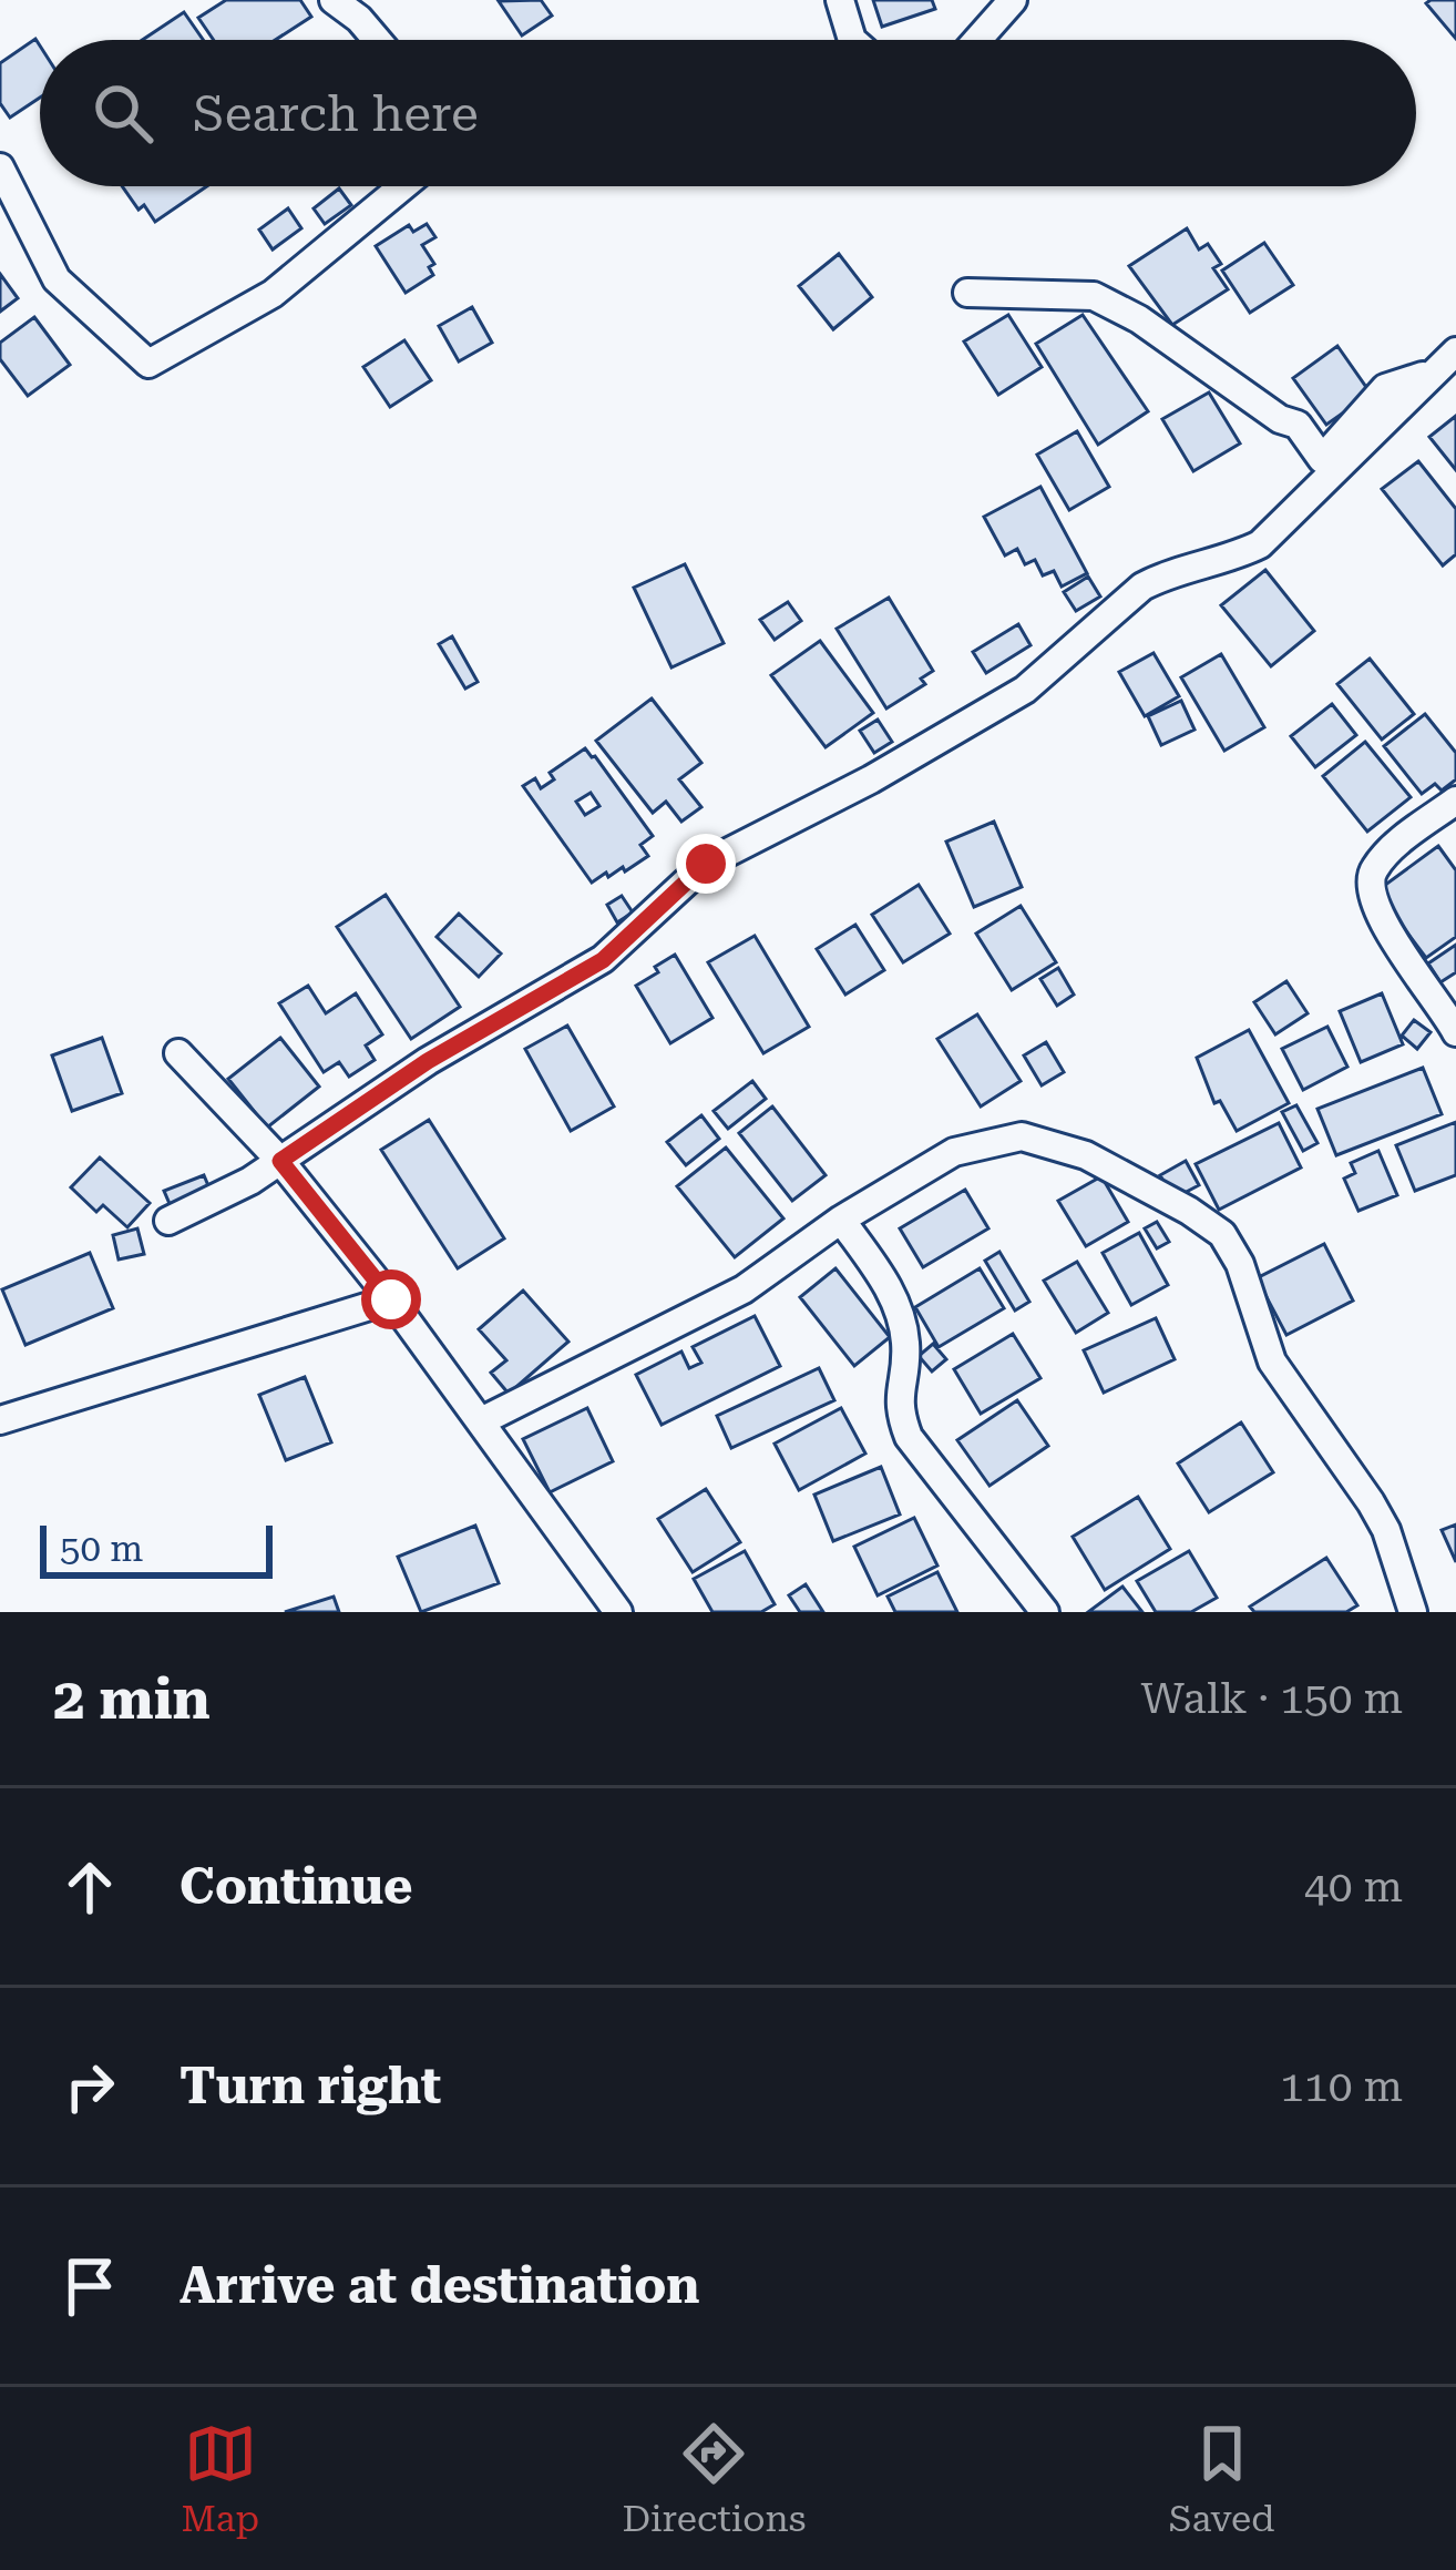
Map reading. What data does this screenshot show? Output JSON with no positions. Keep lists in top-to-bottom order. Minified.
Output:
{"scale_bar":"50 m","page":{"search":"Search here","scale":"50 m","heading":["2 min","Walk · 150 m"],"list":[["Continue","40 m"],["Turn right","110 m"],"Arrive at destination"],"nav":["Map","Directions","Saved"]}}
